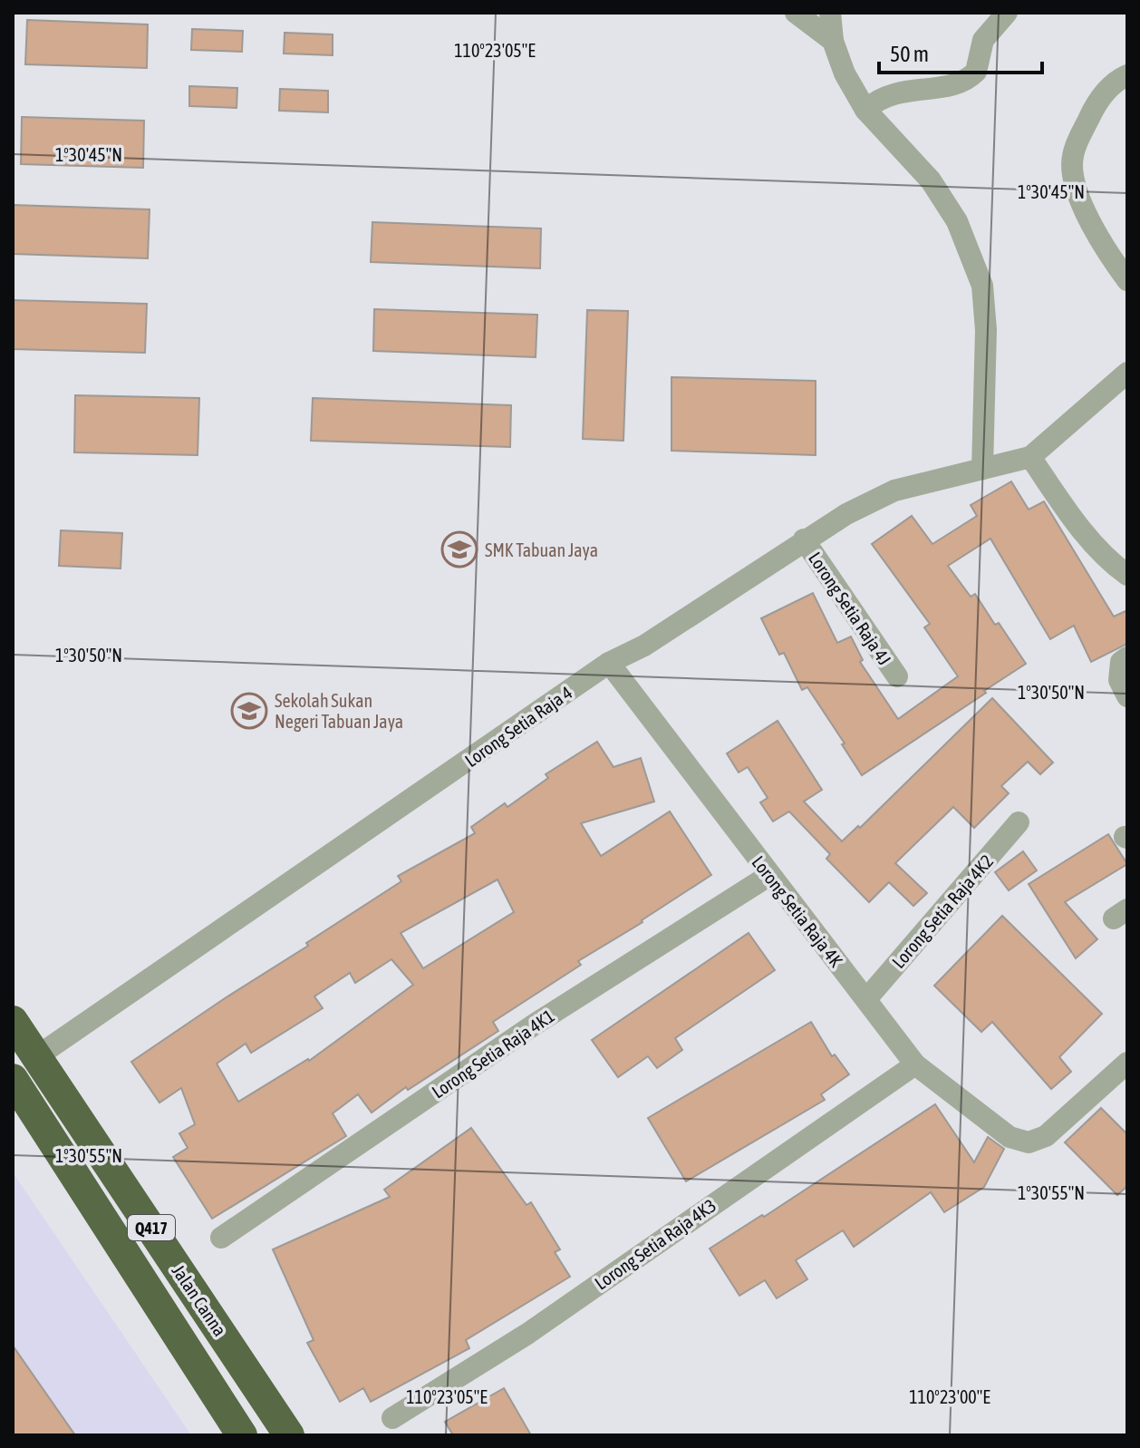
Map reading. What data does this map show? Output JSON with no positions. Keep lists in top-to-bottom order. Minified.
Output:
{"streets":{"highway":["Q417","Jalan Canna"],"street":["Lorong Setia Raja 4J","Lorong Setia Raja 4","Lorong Setia Raja 4K","Lorong Setia Raja 4K2","Lorong Setia Raja 4K1","Lorong Setia Raja 4K3"]},"crossings":[["Lorong Setia Raja 4J","Lorong Setia Raja 4"],["Lorong Setia Raja 4","Lorong Setia Raja 4K"],["Lorong Setia Raja 4","Jalan Canna"],["Lorong Setia Raja 4K","Lorong Setia Raja 4K2"],["Lorong Setia Raja 4K","Lorong Setia Raja 4K1"],["Lorong Setia Raja 4K","Lorong Setia Raja 4K3"]],"places":{"school or university":["SMK Tabuan Jaya","Sekolah Sukan Negeri Tabuan Jaya"]},"scale_bar":"50 m","coordinates":["110°23'05\"E","1°30'45\"N","1°30'50\"N","1°30'55\"N","110°23'00\"E"]}
